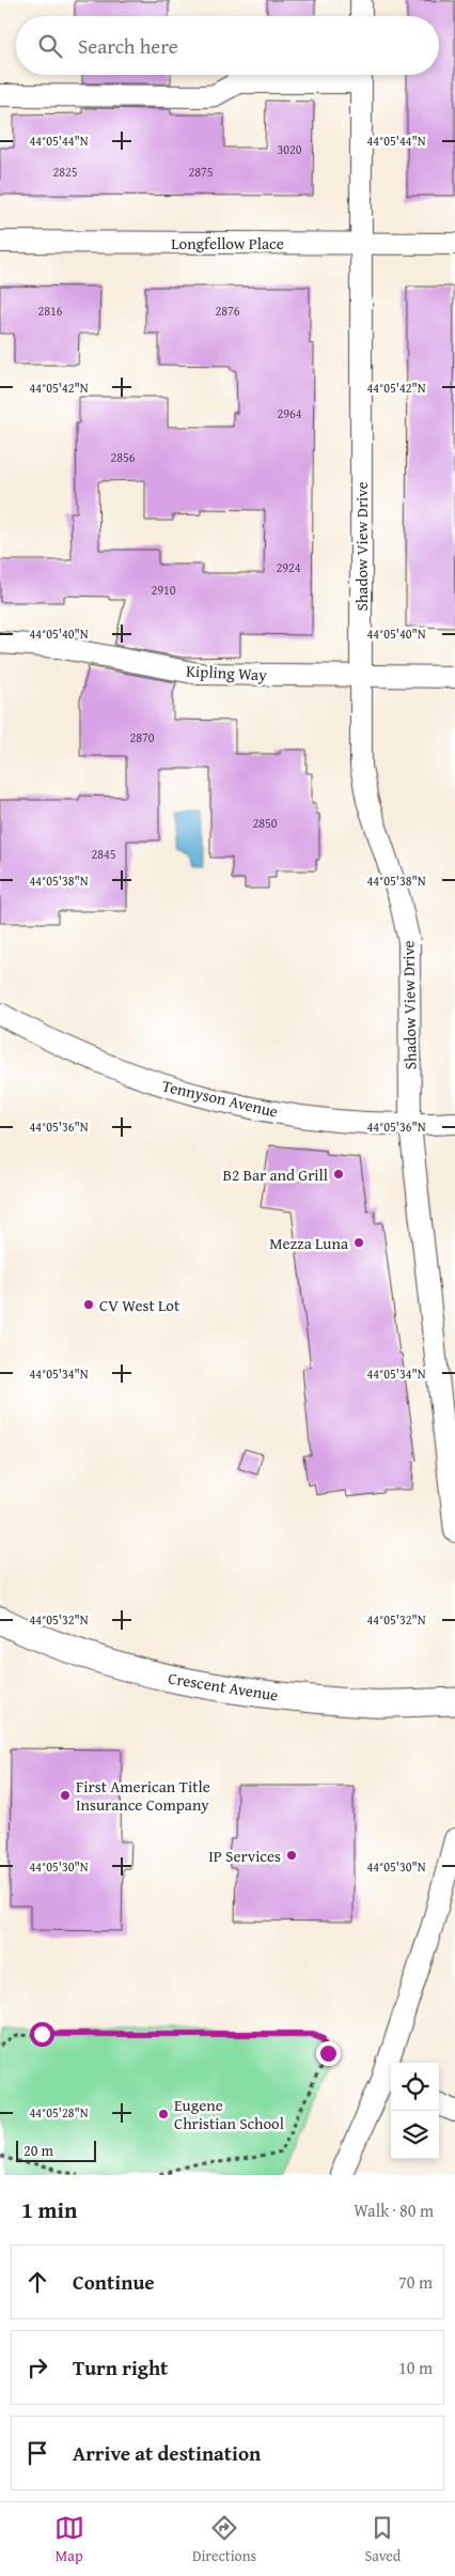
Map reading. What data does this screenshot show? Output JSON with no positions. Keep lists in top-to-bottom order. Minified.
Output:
{"streets":{"street":["Longfellow Place","Shadow View Drive","Kipling Way","Tennyson Avenue","Crescent Avenue"]},"crossings":[["Longfellow Place","Shadow View Drive"],["Shadow View Drive","Kipling Way"],["Shadow View Drive","Tennyson Avenue"]],"places":["B2 Bar and Grill","Mezza Luna","CV West Lot","First American Title Insurance Company","IP Services","Eugene Christian School"],"house_numbers":["3020","2825","2875","2816","2876","2964","2856","2924","2910","2870","2850","2845"],"scale_bar":"20 m","page":{"search":"Search here","scale":"20 m","heading":["1 min","Walk · 80 m"],"list":[["Continue","70 m"],["Turn right","10 m"],"Arrive at destination"],"nav":["Map","Directions","Saved"]},"coordinates":["44°05'44\"N","44°05'42\"N","44°05'40\"N","44°05'38\"N","44°05'36\"N","44°05'34\"N","44°05'32\"N","44°05'30\"N","44°05'28\"N"]}
